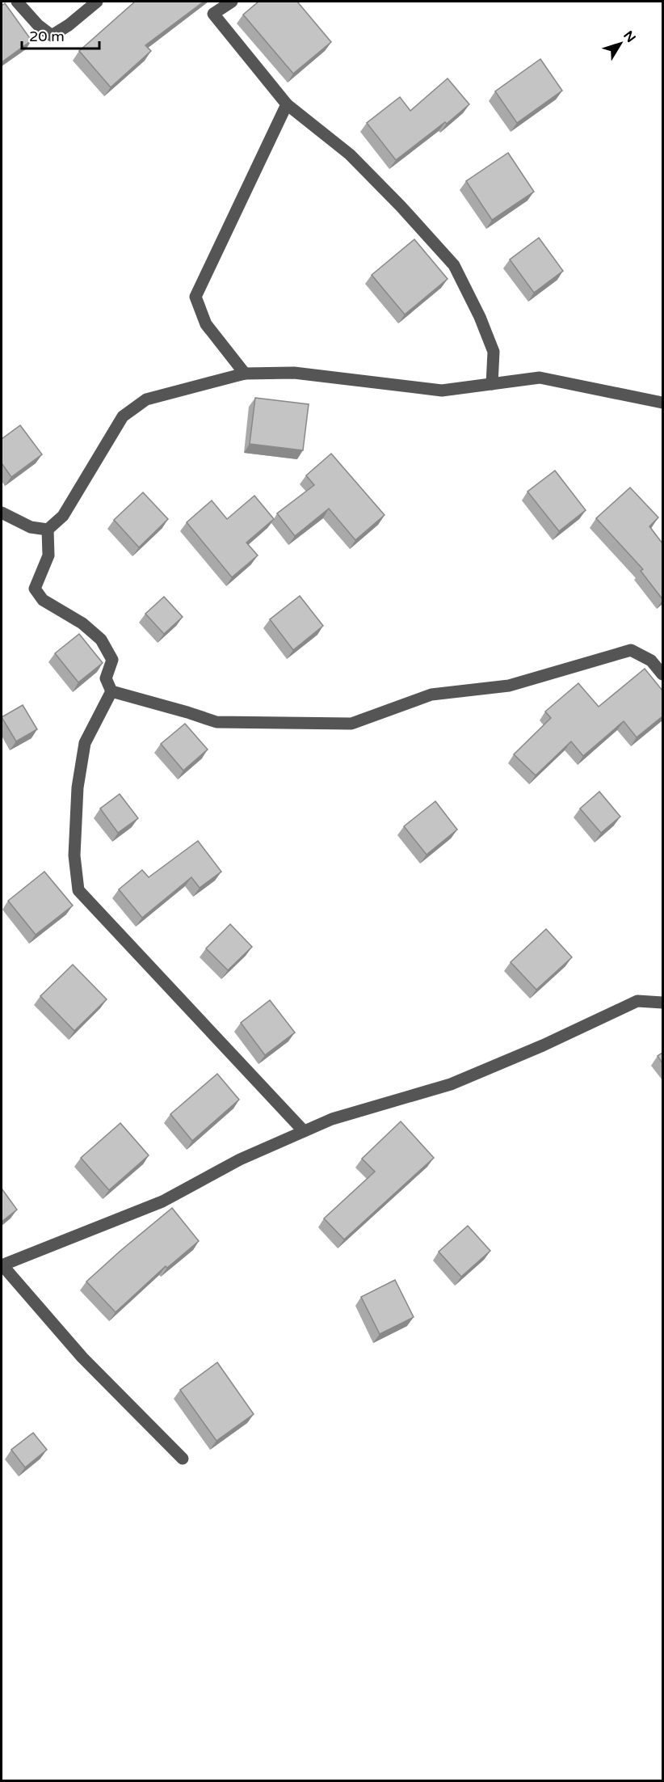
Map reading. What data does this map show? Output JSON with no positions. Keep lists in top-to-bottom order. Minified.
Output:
{"scale_bar":"20 m","north":"top right"}
